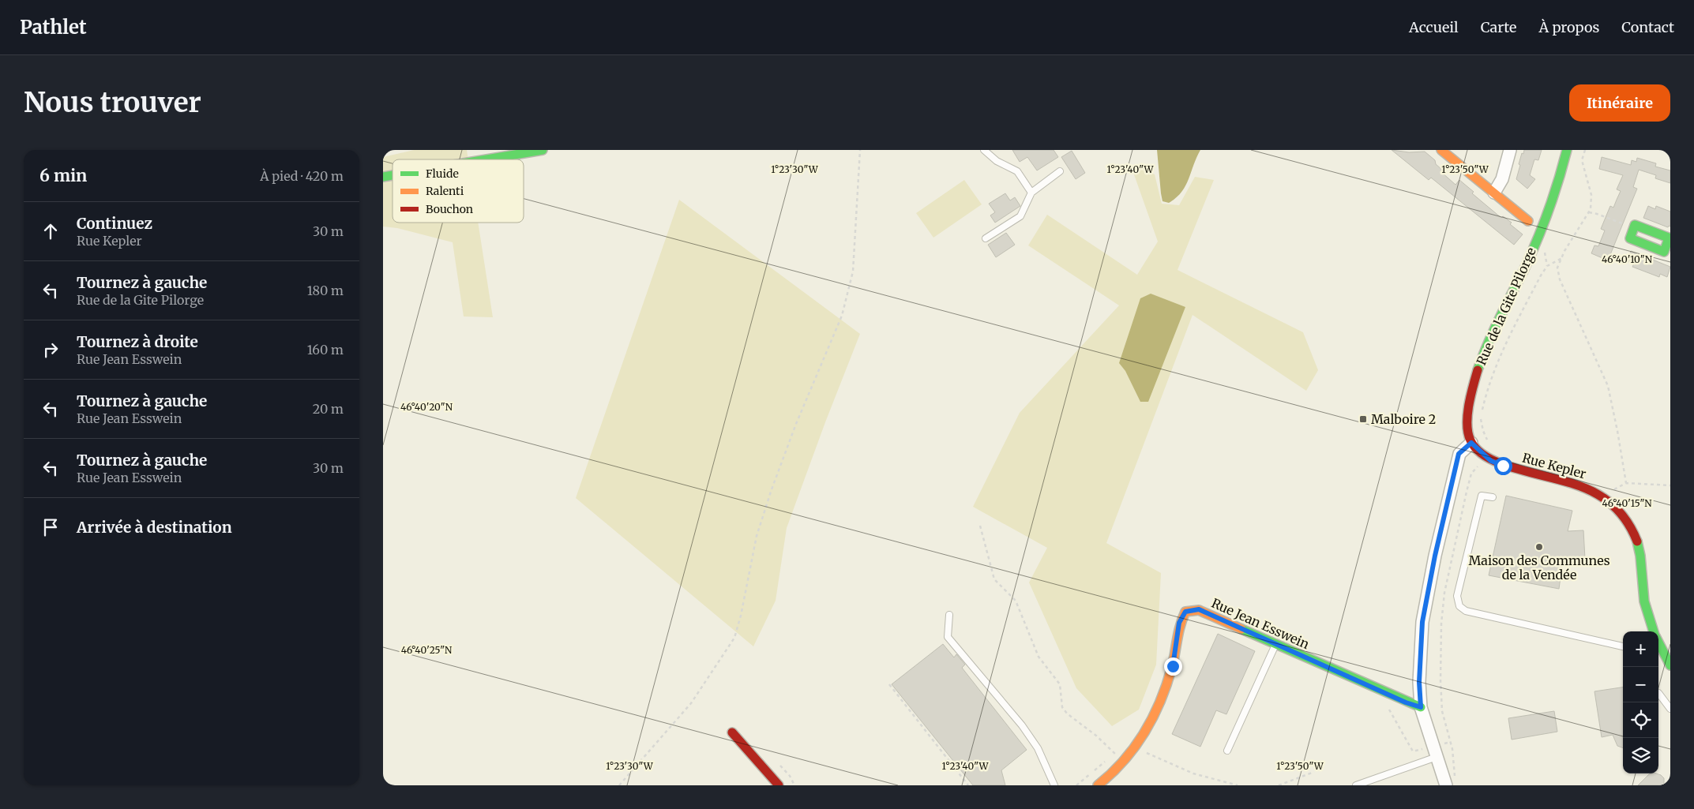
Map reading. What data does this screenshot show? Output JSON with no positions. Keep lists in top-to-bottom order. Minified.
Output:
{"streets":{"street":["Rue de la Gite Pilorge","Rue Kepler","Rue Jean Esswein"]},"crossings":[["Rue de la Gite Pilorge","Rue Kepler"]],"places":{"transit":["Malboire 2"],"other":["Maison des Communes de la Vendée"]},"legend":["Fluide","Ralenti","Bouchon"],"page":{"header":"Pathlet","nav":["Accueil","Carte","À propos","Contact"],"buttons":"Itinéraire","title":"Nous trouver","heading":["6 min","À pied · 420 m"],"list":[["Continuez","Rue Kepler","30 m"],["Tournez à gauche","Rue de la Gite Pilorge","180 m"],["Tournez à droite","Rue Jean Esswein","160 m"],["Tournez à gauche","Rue Jean Esswein","20 m"],["Tournez à gauche","Rue Jean Esswein","30 m"],"Arrivée à destination"],"map_buttons":["+","−"]},"coordinates":["1°23'30\"W","1°23'40\"W","1°23'50\"W","46°40'10\"N","46°40'20\"N","46°40'15\"N","46°40'25\"N"]}
